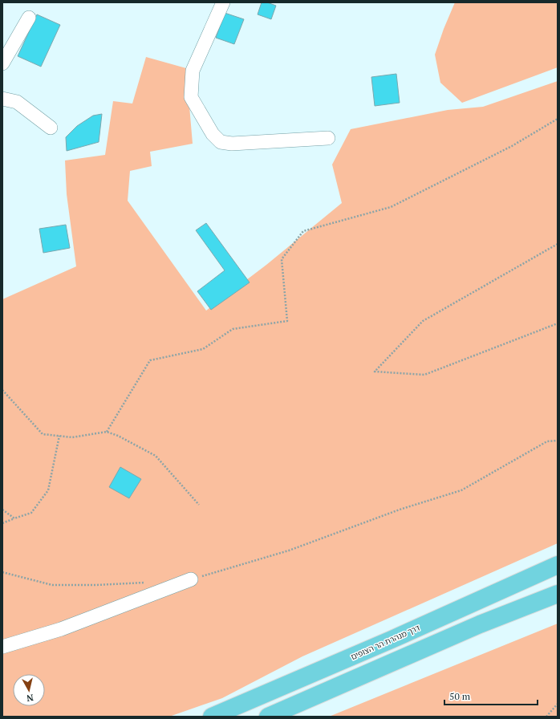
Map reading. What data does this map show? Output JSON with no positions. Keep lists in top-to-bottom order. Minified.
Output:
{"streets":{"main road":["דרך מנהרת הר הצופים"]},"scale_bar":"50 m","north":"bottom"}
